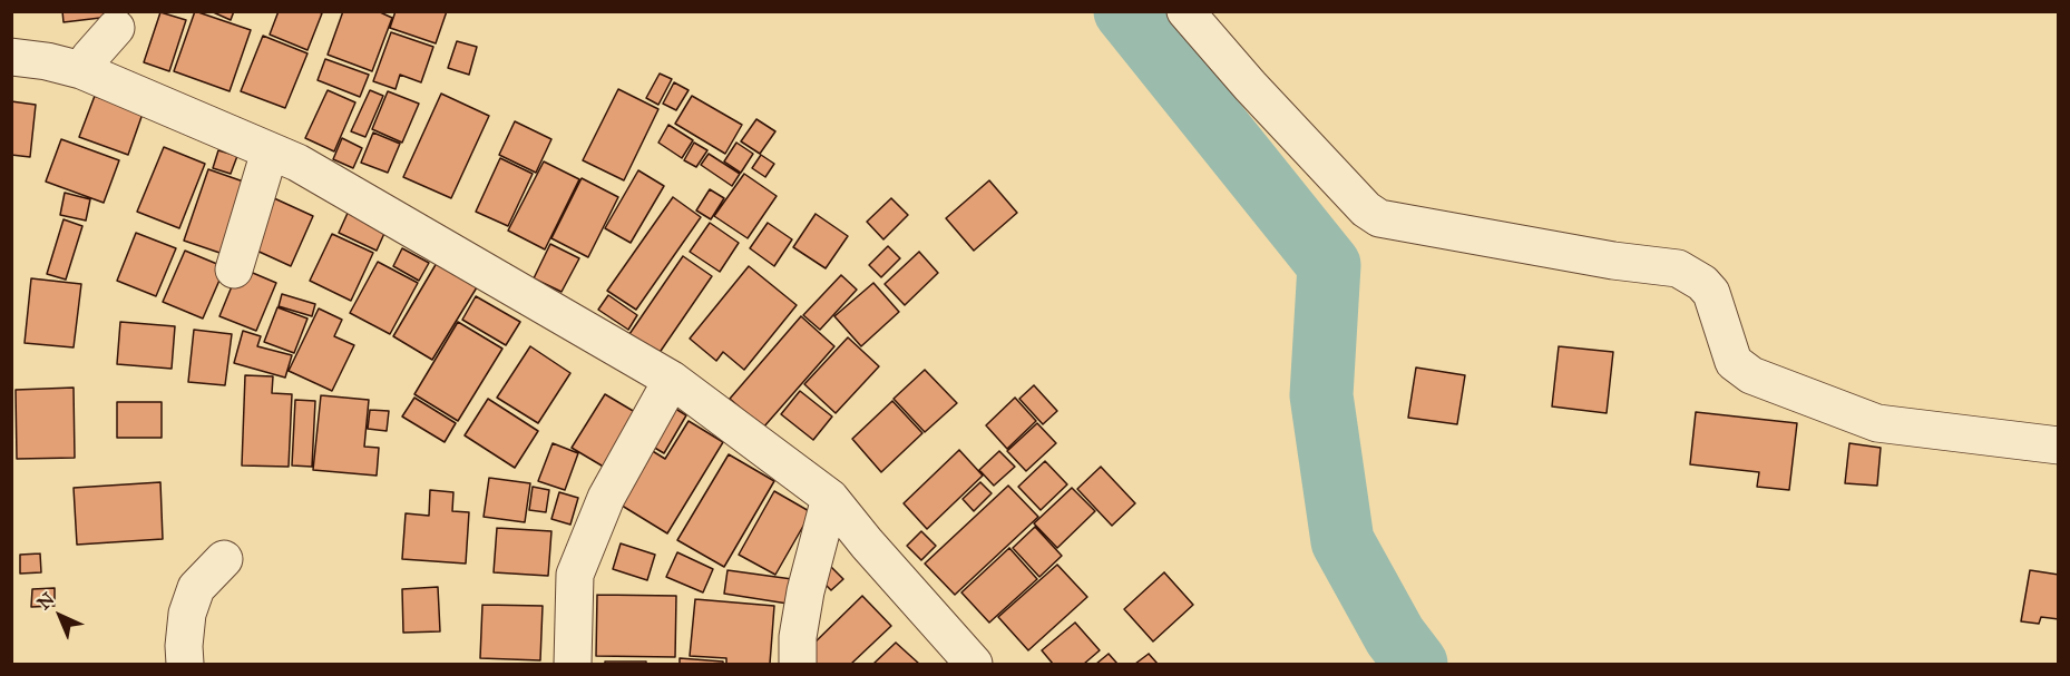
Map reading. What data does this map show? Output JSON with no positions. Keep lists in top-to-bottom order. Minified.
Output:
{"north":"top left"}
